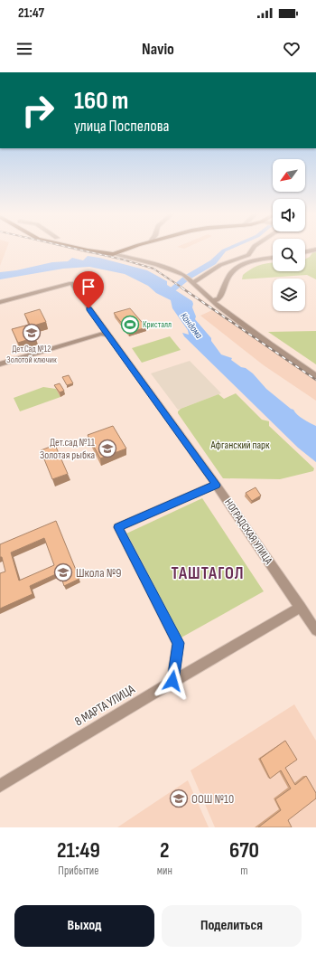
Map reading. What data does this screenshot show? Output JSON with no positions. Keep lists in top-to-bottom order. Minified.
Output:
{"streets":{"street":["НОГРАДСКАЯ УЛИЦА","8 МАРТА УЛИЦА"]},"crossings":[["НОГРАДСКАЯ УЛИЦА","8 МАРТА УЛИЦА"]],"districts":["ТАШТАГОЛ"],"water":["Кондома"],"parks":["Афганский парк"],"places":{"sports":["Кристалл"],"school or university":["Дет.Сад №12 Золотой ключик","Дет.сад №11 Золотая рыбка","Школа №9","ООШ №10"]},"north":"bottom left","page":{"status":"21:47","header":"Navio","turn":["160 m","улица Поспелова"],"eta":["21:49","Прибытие","2","мин","670","m"],"buttons":["Выход","Поделиться"]}}
